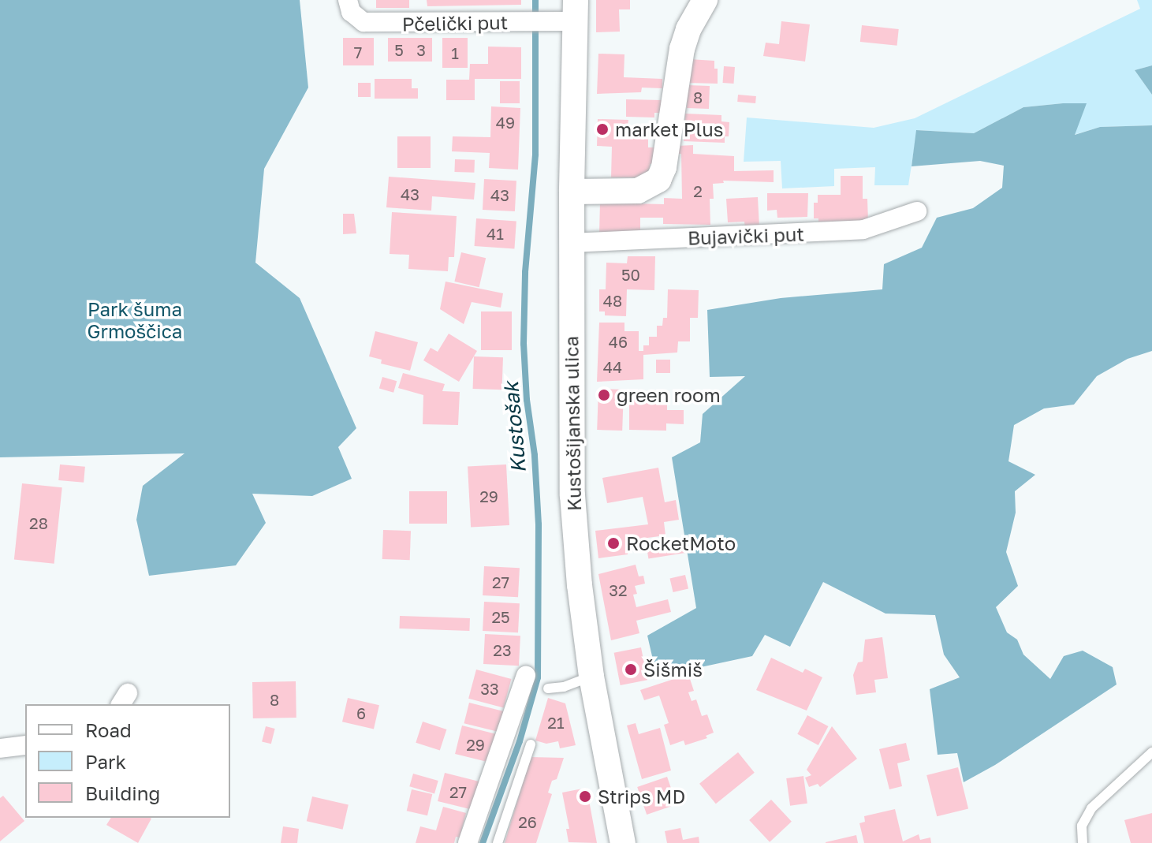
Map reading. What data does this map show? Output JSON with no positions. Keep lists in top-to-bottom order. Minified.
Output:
{"streets":{"street":["Pčelički put","Bujavički put","Kustošijanska ulica"]},"crossings":[["Pčelički put","Kustošijanska ulica"],["Bujavički put","Kustošijanska ulica"]],"water":["Kustošak"],"parks":["Park šuma Grmoščica"],"places":["market Plus","green room","RocketMoto","Šišmiš","Strips MD"],"house_numbers":["5","3","7","1","8","49","2","43","43","41","50","48","46","44","29","28","27","32","25","23","33","8","6","21","29","27","26"],"legend":["Road","Park","Building"]}
